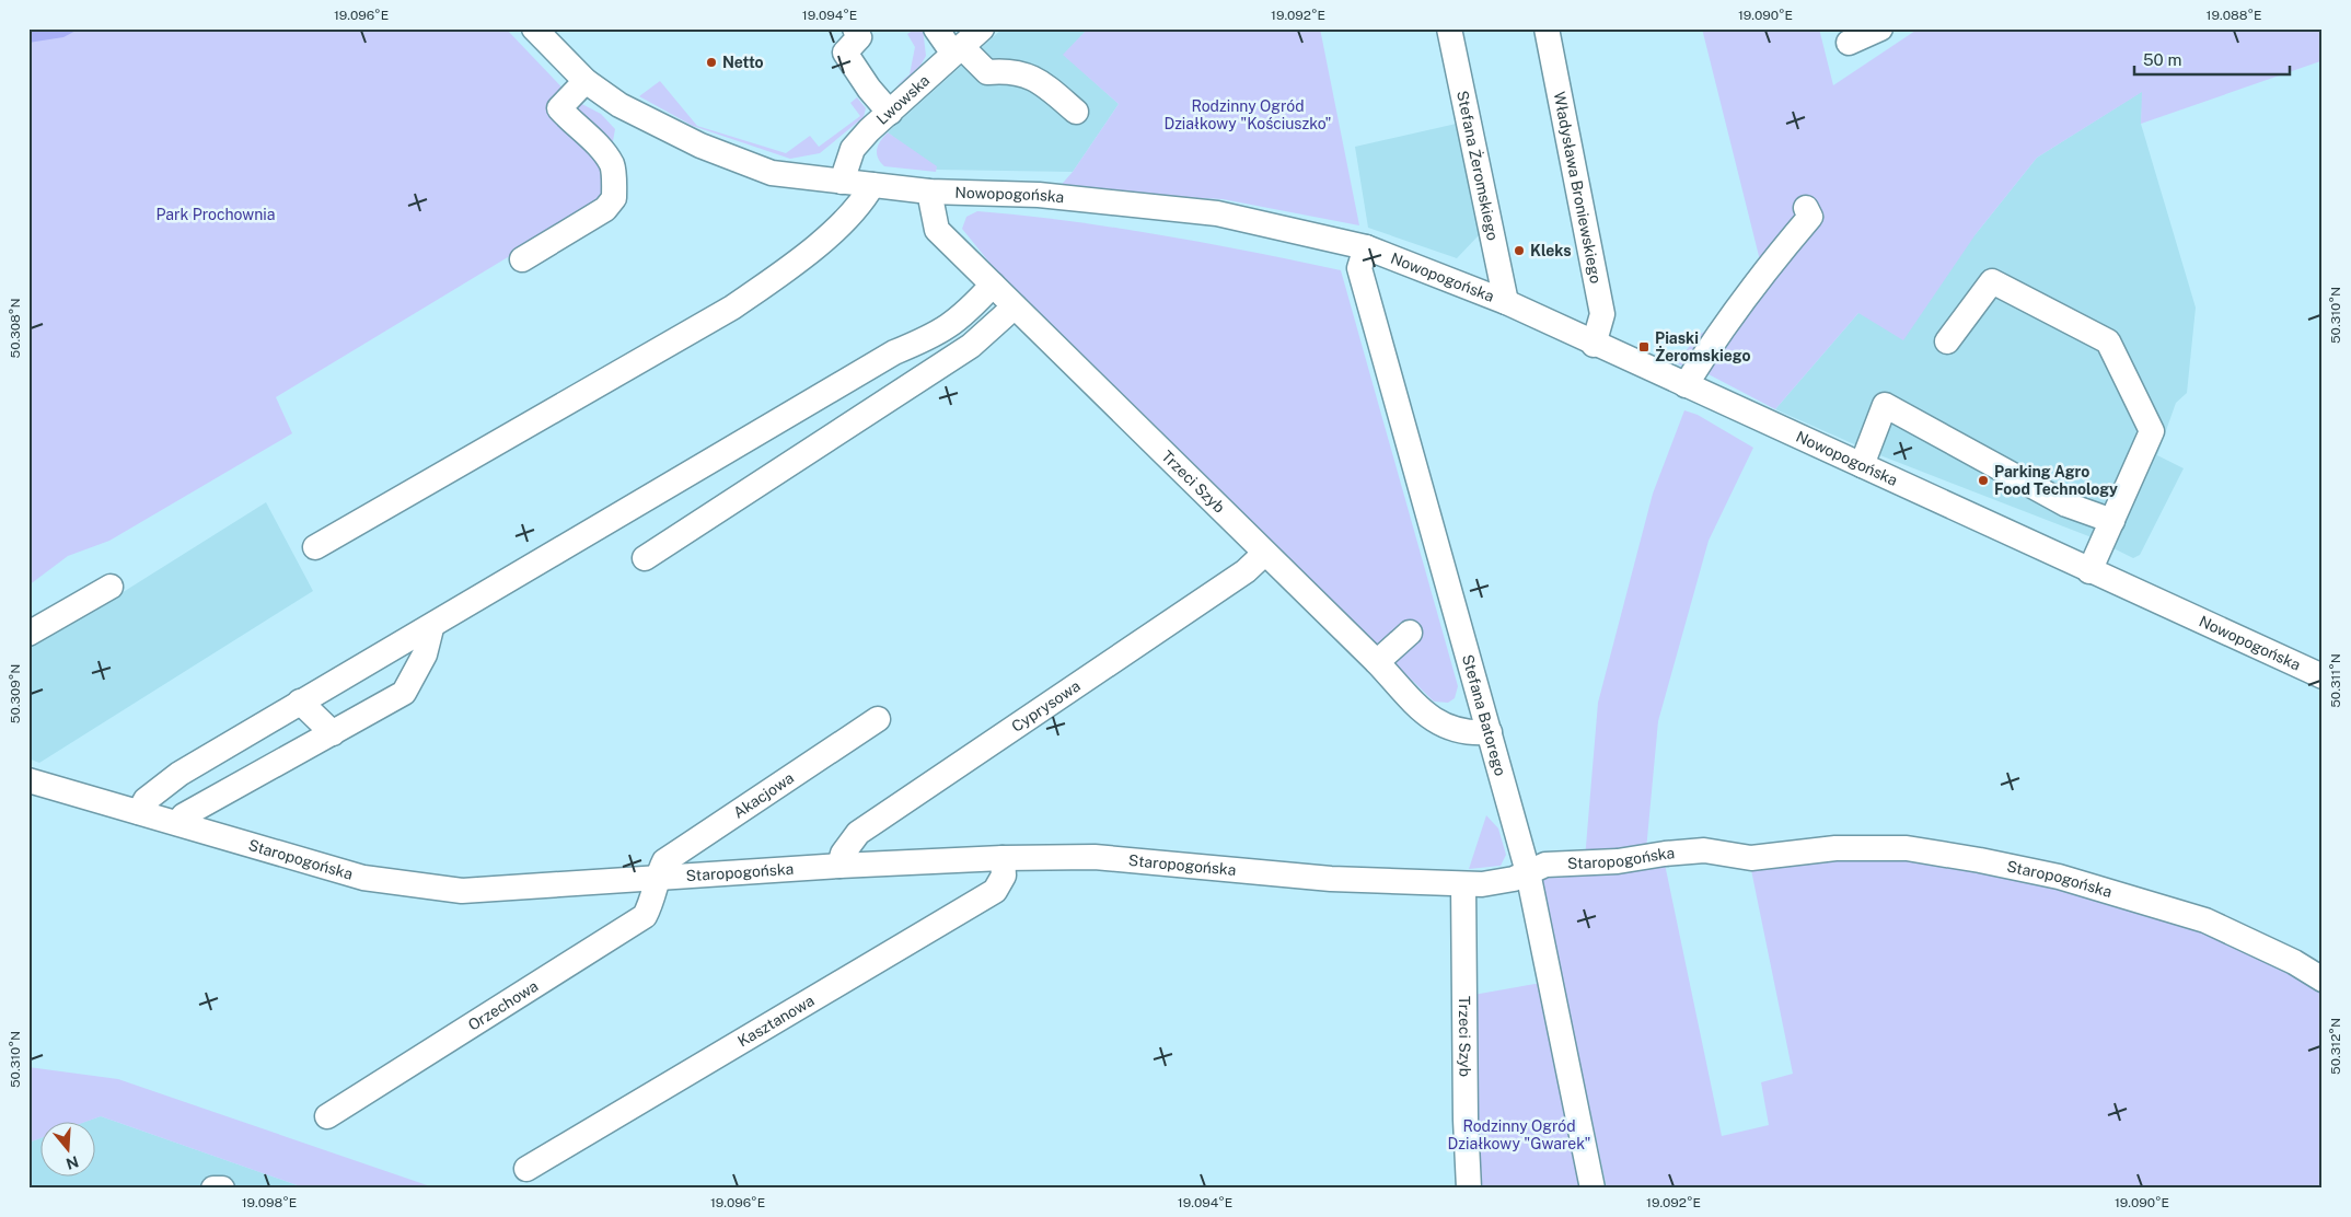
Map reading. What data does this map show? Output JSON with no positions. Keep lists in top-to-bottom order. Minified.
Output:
{"streets":{"street":["Lwowska","Stefana Żeromskiego","Władysława Broniewskiego","Nowopogońska","Trzeci Szyb","Cyprysowa","Stefana Batorego","Akacjowa","Staropogońska","Orzechowa","Kasztanowa"]},"crossings":[["Lwowska","Nowopogońska"],["Stefana Żeromskiego","Nowopogońska"],["Władysława Broniewskiego","Nowopogońska"],["Nowopogońska","Trzeci Szyb"],["Nowopogońska","Stefana Batorego"],["Trzeci Szyb","Cyprysowa"],["Trzeci Szyb","Stefana Batorego"],["Trzeci Szyb","Staropogońska"],["Cyprysowa","Staropogońska"],["Stefana Batorego","Staropogońska"],["Akacjowa","Staropogońska"],["Akacjowa","Orzechowa"],["Staropogońska","Orzechowa"],["Staropogońska","Kasztanowa"]],"parks":["Rodzinny Ogród Działkowy \"Kościuszko\"","Park Prochownia","Rodzinny Ogród Działkowy \"Gwarek\""],"places":{"other":["Netto","Kleks","Parking Agro Food Technology"],"transit":["Piaski Żeromskiego"]},"scale_bar":"50 m","north":"bottom","coordinates":["19.096°E","19.094°E","19.092°E","19.090°E","19.088°E","50.310°N","50.308°N","50.311°N","50.309°N","50.312°N","19.098°E"]}
